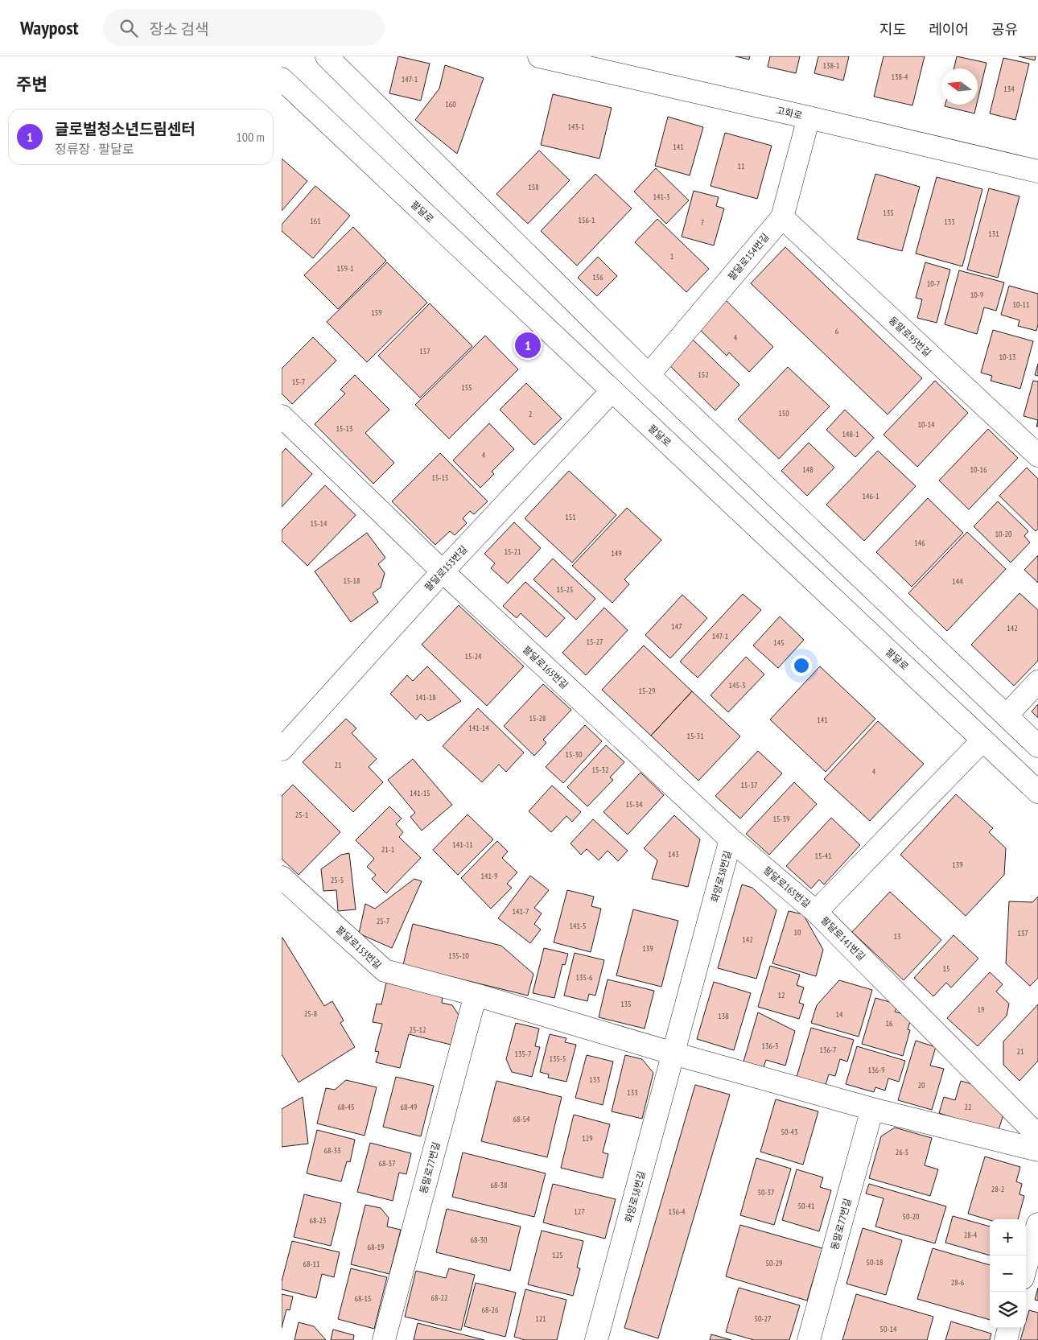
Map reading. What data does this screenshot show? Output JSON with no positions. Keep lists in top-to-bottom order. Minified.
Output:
{"streets":{"street":["고화로","팔달로","팔달로154번길","동말로95번길","팔달로153번길","팔달로165번길","화양로38번길","팔달로141번길","동말로77번길"]},"crossings":[["고화로","팔달로154번길"],["팔달로","팔달로153번길"],["팔달로","팔달로141번길"],["팔달로154번길","동말로95번길"],["팔달로153번길","팔달로165번길"],["팔달로153번길","동말로77번길"],["팔달로165번길","화양로38번길"],["팔달로165번길","팔달로141번길"]],"house_numbers":["138-1","138-4","147-1","134","160","143-1","141","11","158","141-3","135","156-1","161","133","7","131","1","159-1","156","10-7","10-9","10-11","159","6","4","157","10-13","152","15-7","155","150","2","10-14","15-13","148-1","4","148","10-16","15-15","146-1","151","15-14","10-20","146","15-21","149","15-18","144","15-25","147","142","147-1","15-27","145","15-24","145-3","15-29","141-18","15-28","141","141-14","15-31","15-30","21","15-32","4","15-37","141-15","15-34","25-1","15-39","141-11","21-1","143","15-41","139","141-9","25-5","141-7","25-7","141-5","10","137","13","142","139","135-10","15","135-6","12","135","19","25-8","14","138","16","25-12","136-3","136-7","21","135-7","135-5","136-9","133","20","133","68-45","68-49","22","68-54","50-43","129","68-33","26-5","68-37","68-38","28-2","50-37","50-41","127","136-4","50-20","68-23","28-4","68-30","68-19","125","50-18","50-29","68-11","28-6","68-22","68-15","68-26","121","50-27","50-14"],"north":"left","page":{"header":"Waypost","search":"장소 검색","nav":["지도","레이어","공유"],"heading":"주변","list":[{"mark":"1","name":"글로벌청소년드림센터","note":"정류장 · 팔달로","value":"100 m"}],"pins":"1","map_buttons":["+","−"]}}
